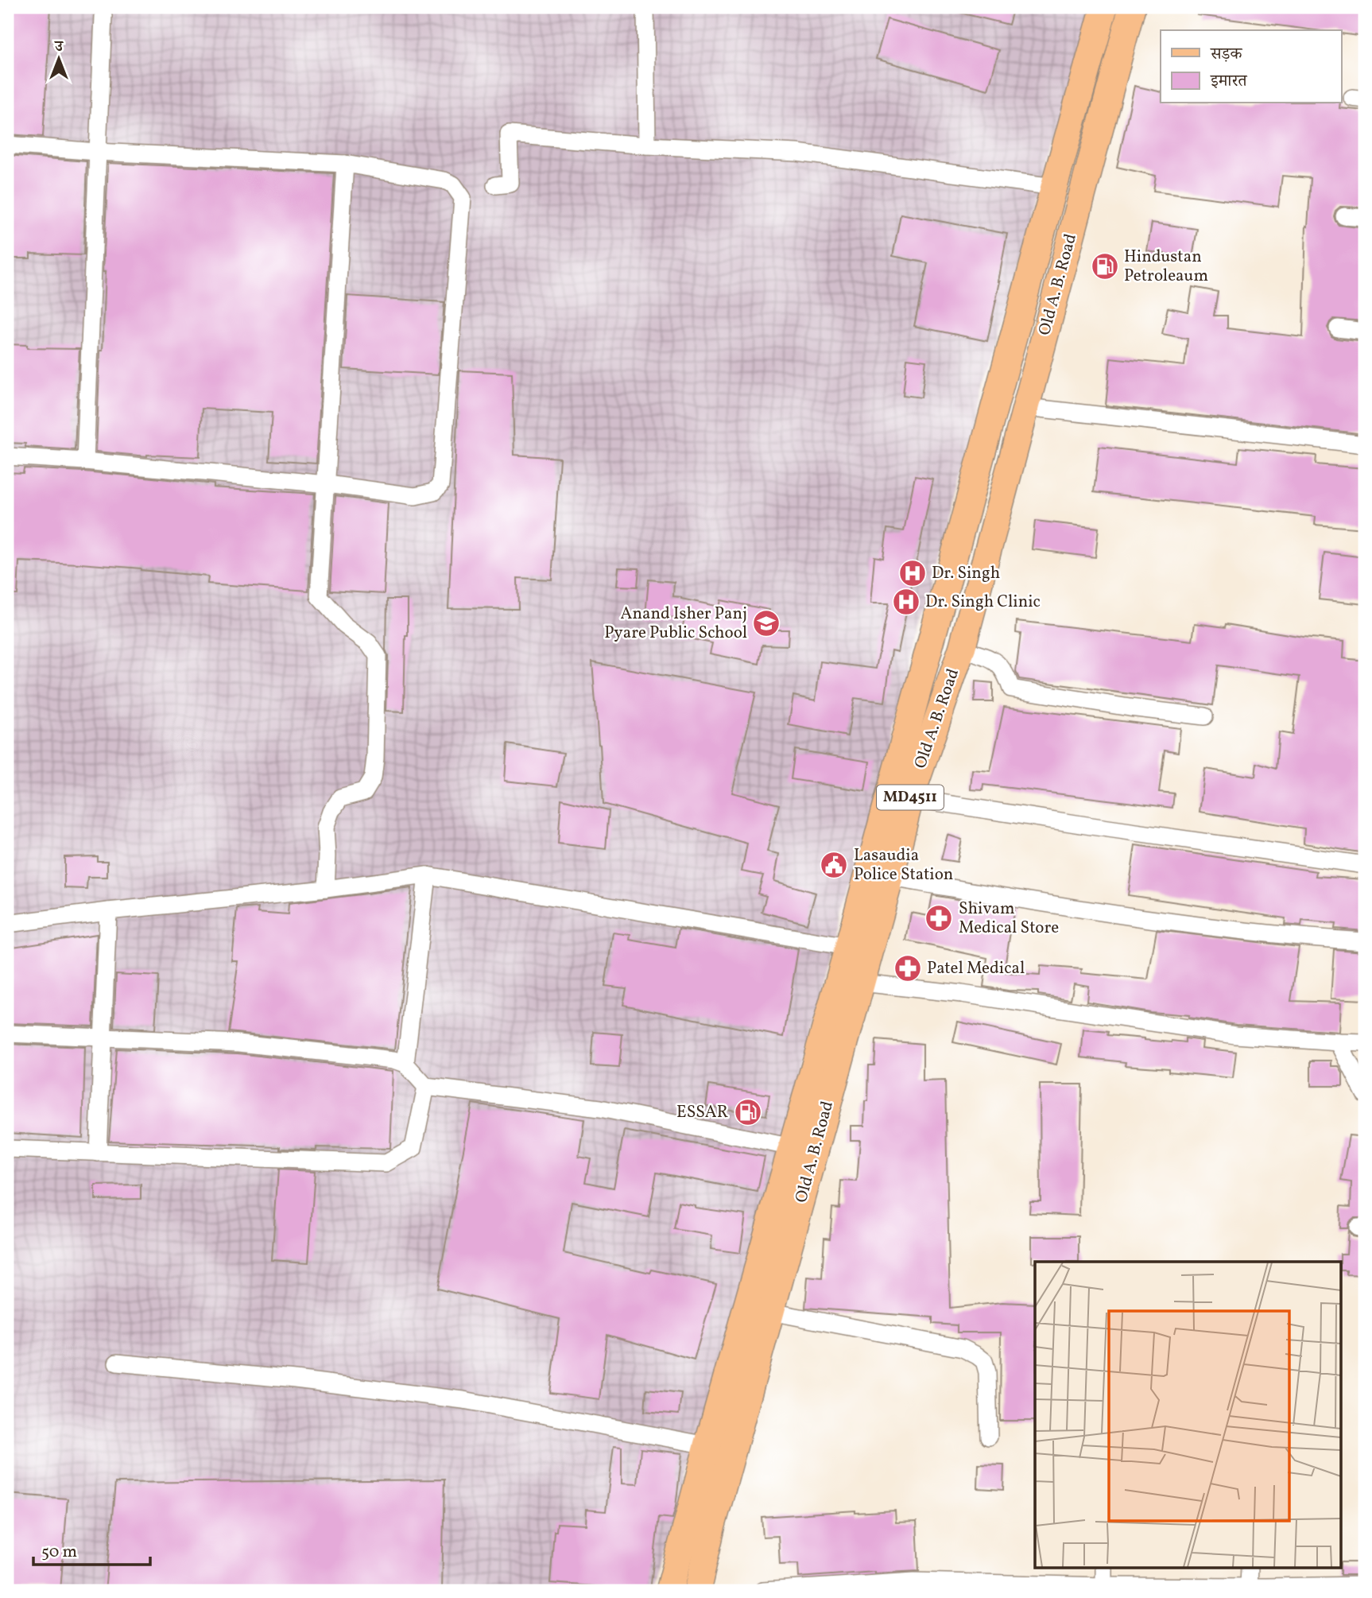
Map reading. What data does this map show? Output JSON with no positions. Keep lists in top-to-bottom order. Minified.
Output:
{"streets":{"main road":["Old A. B. Road","MD4511"]},"places":{"fuel station":["Hindustan Petroleaum","ESSAR"],"hospital":["Dr. Singh","Dr. Singh Clinic"],"school or university":["Anand Isher Panj Pyare Public School"],"public building":["Lasaudia Police Station"],"pharmacy":["Shivam Medical Store","Patel Medical"]},"legend":["सड़क","इमारत"],"scale_bar":"50 m","north":"top"}
